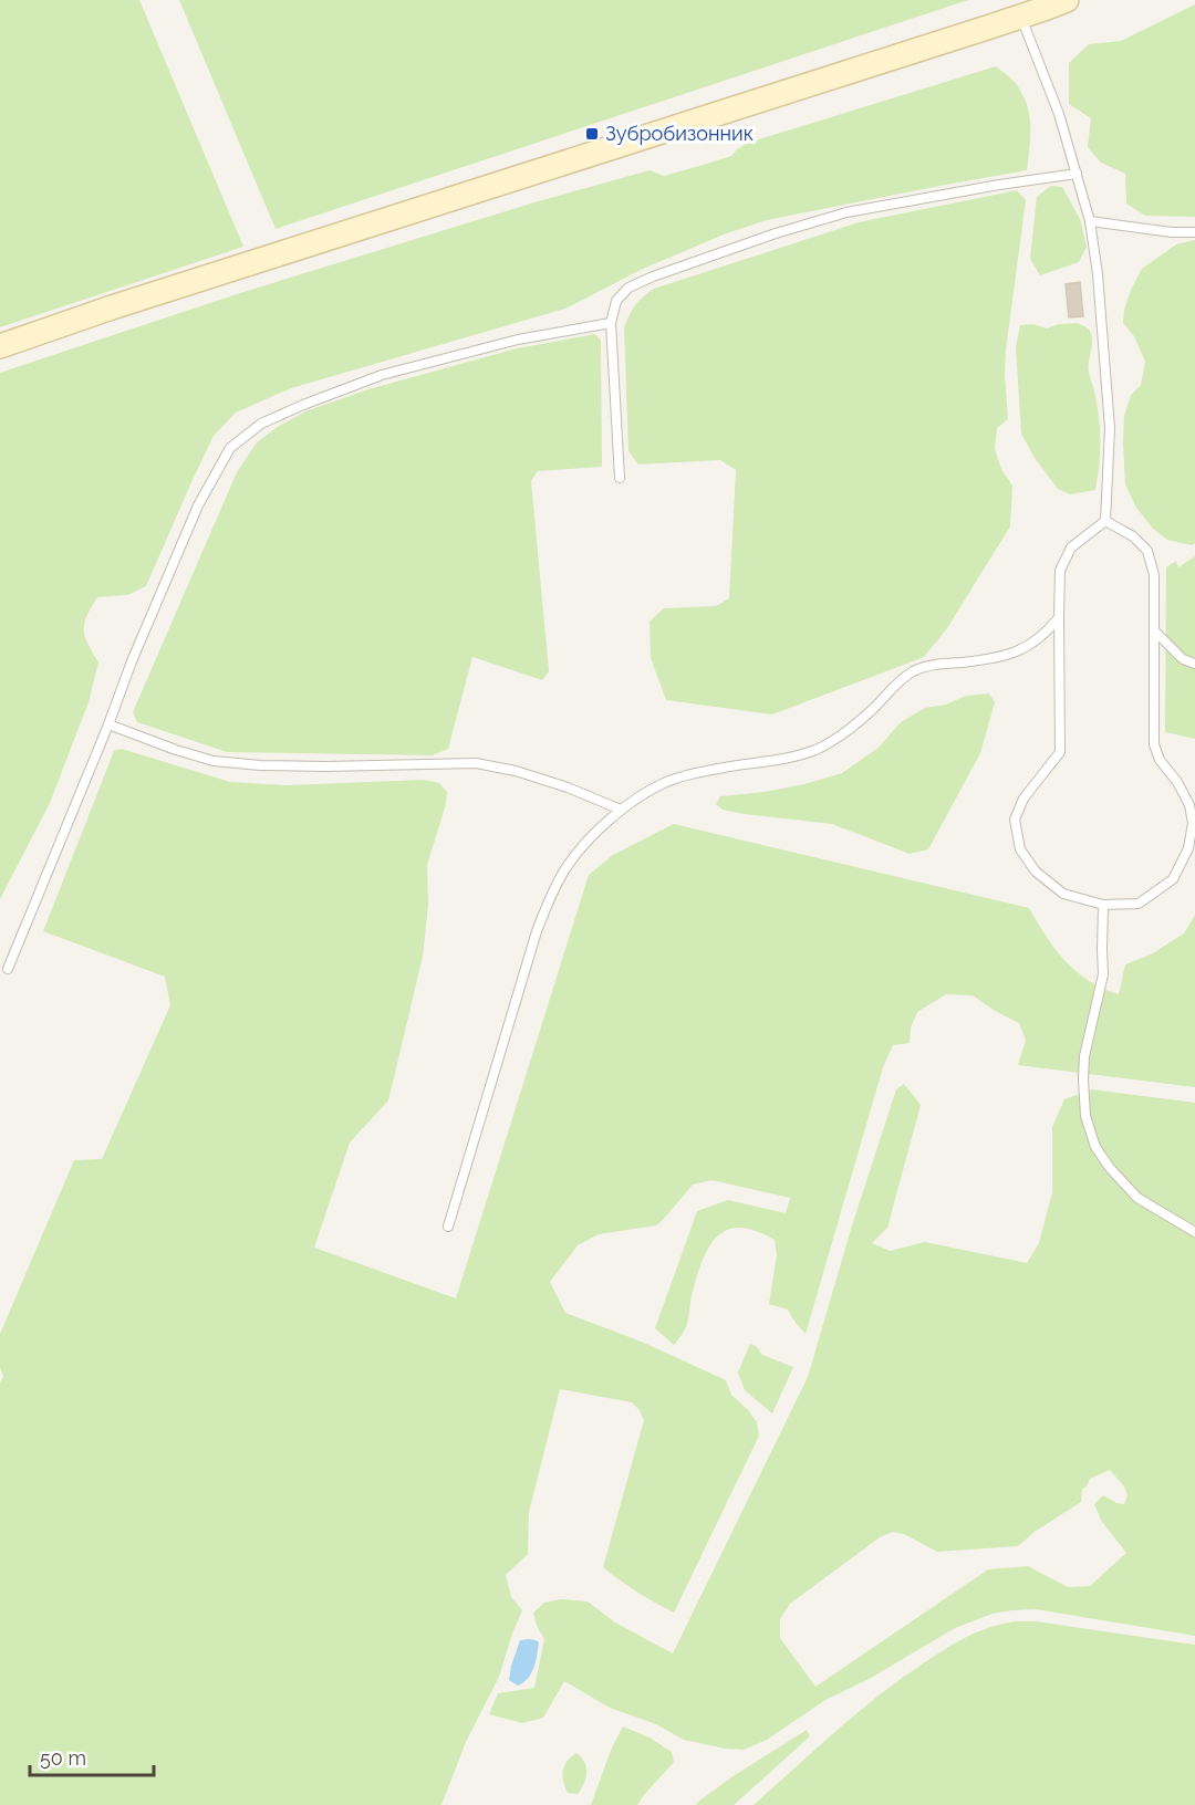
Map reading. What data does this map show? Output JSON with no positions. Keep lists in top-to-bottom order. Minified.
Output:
{"places":{"transit":["Зубробизонник"]},"scale_bar":"50 m"}
